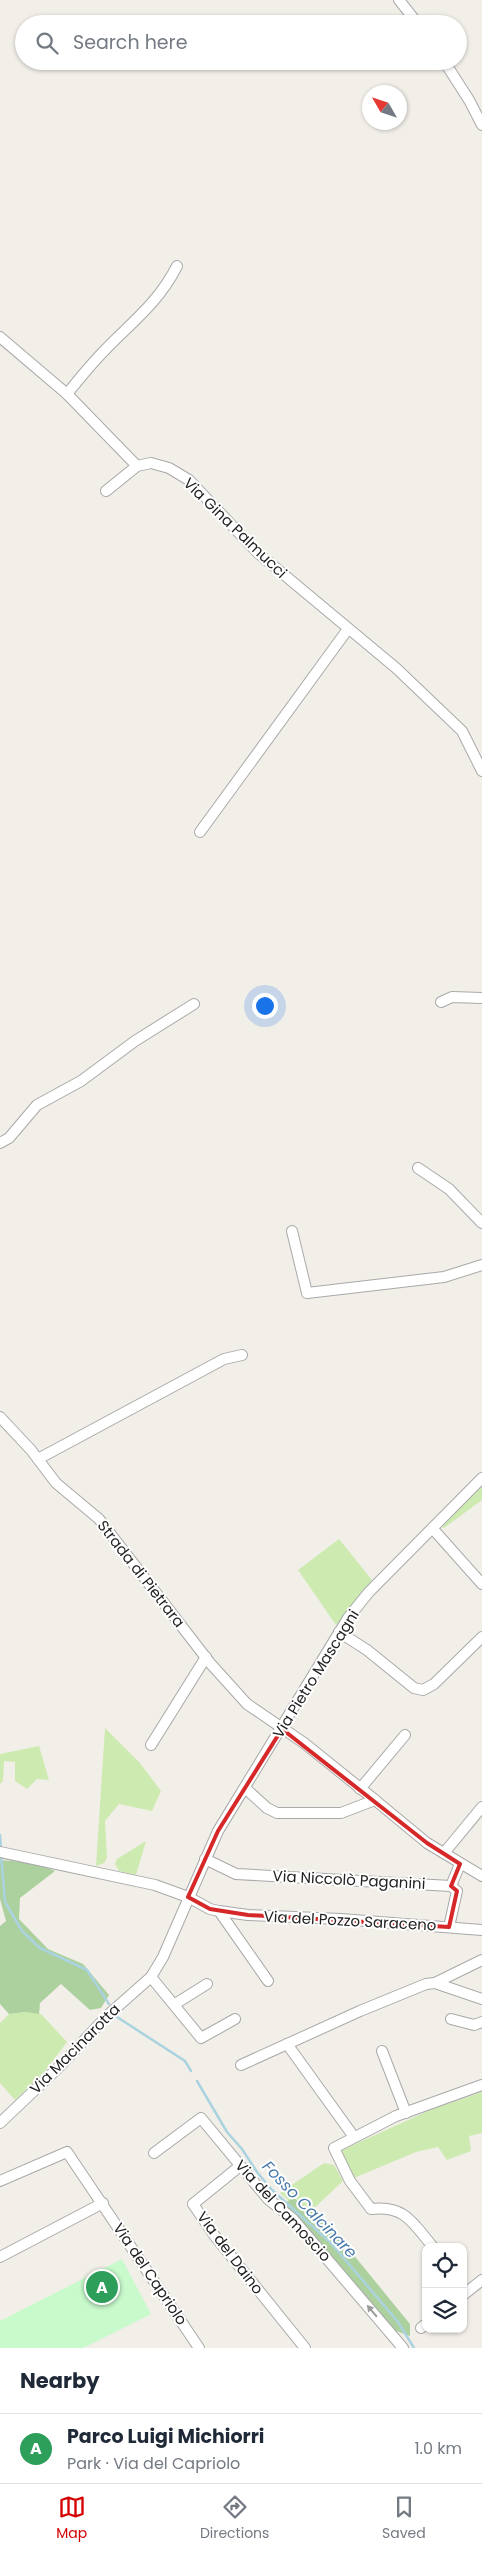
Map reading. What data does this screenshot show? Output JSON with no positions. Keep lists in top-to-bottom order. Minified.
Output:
{"streets":{"street":["Via Gina Palmucci","Strada di Pietrara","Via Pietro Mascagni","Via Niccolò Paganini","Via del Pozzo Saraceno","Via Macinarotta","Via del Camoscio","Via del Daino","Via del Capriolo"]},"crossings":[["Strada di Pietrara","Via Pietro Mascagni"],["Via Pietro Mascagni","Via Niccolò Paganini"],["Via Pietro Mascagni","Via del Pozzo Saraceno"],["Via Pietro Mascagni","Via Macinarotta"],["Via del Pozzo Saraceno","Via Macinarotta"],["Via del Camoscio","Via del Daino"]],"one_way":["Via del Camoscio"],"water":["Fosso Calcinare"],"north":"top left","page":{"search":"Search here","pins":"A","heading":"Nearby","list":[{"mark":"A","name":"Parco Luigi Michiorri","note":"Park · Via del Capriolo","value":"1.0 km"}],"nav":["Map","Directions","Saved"]}}
